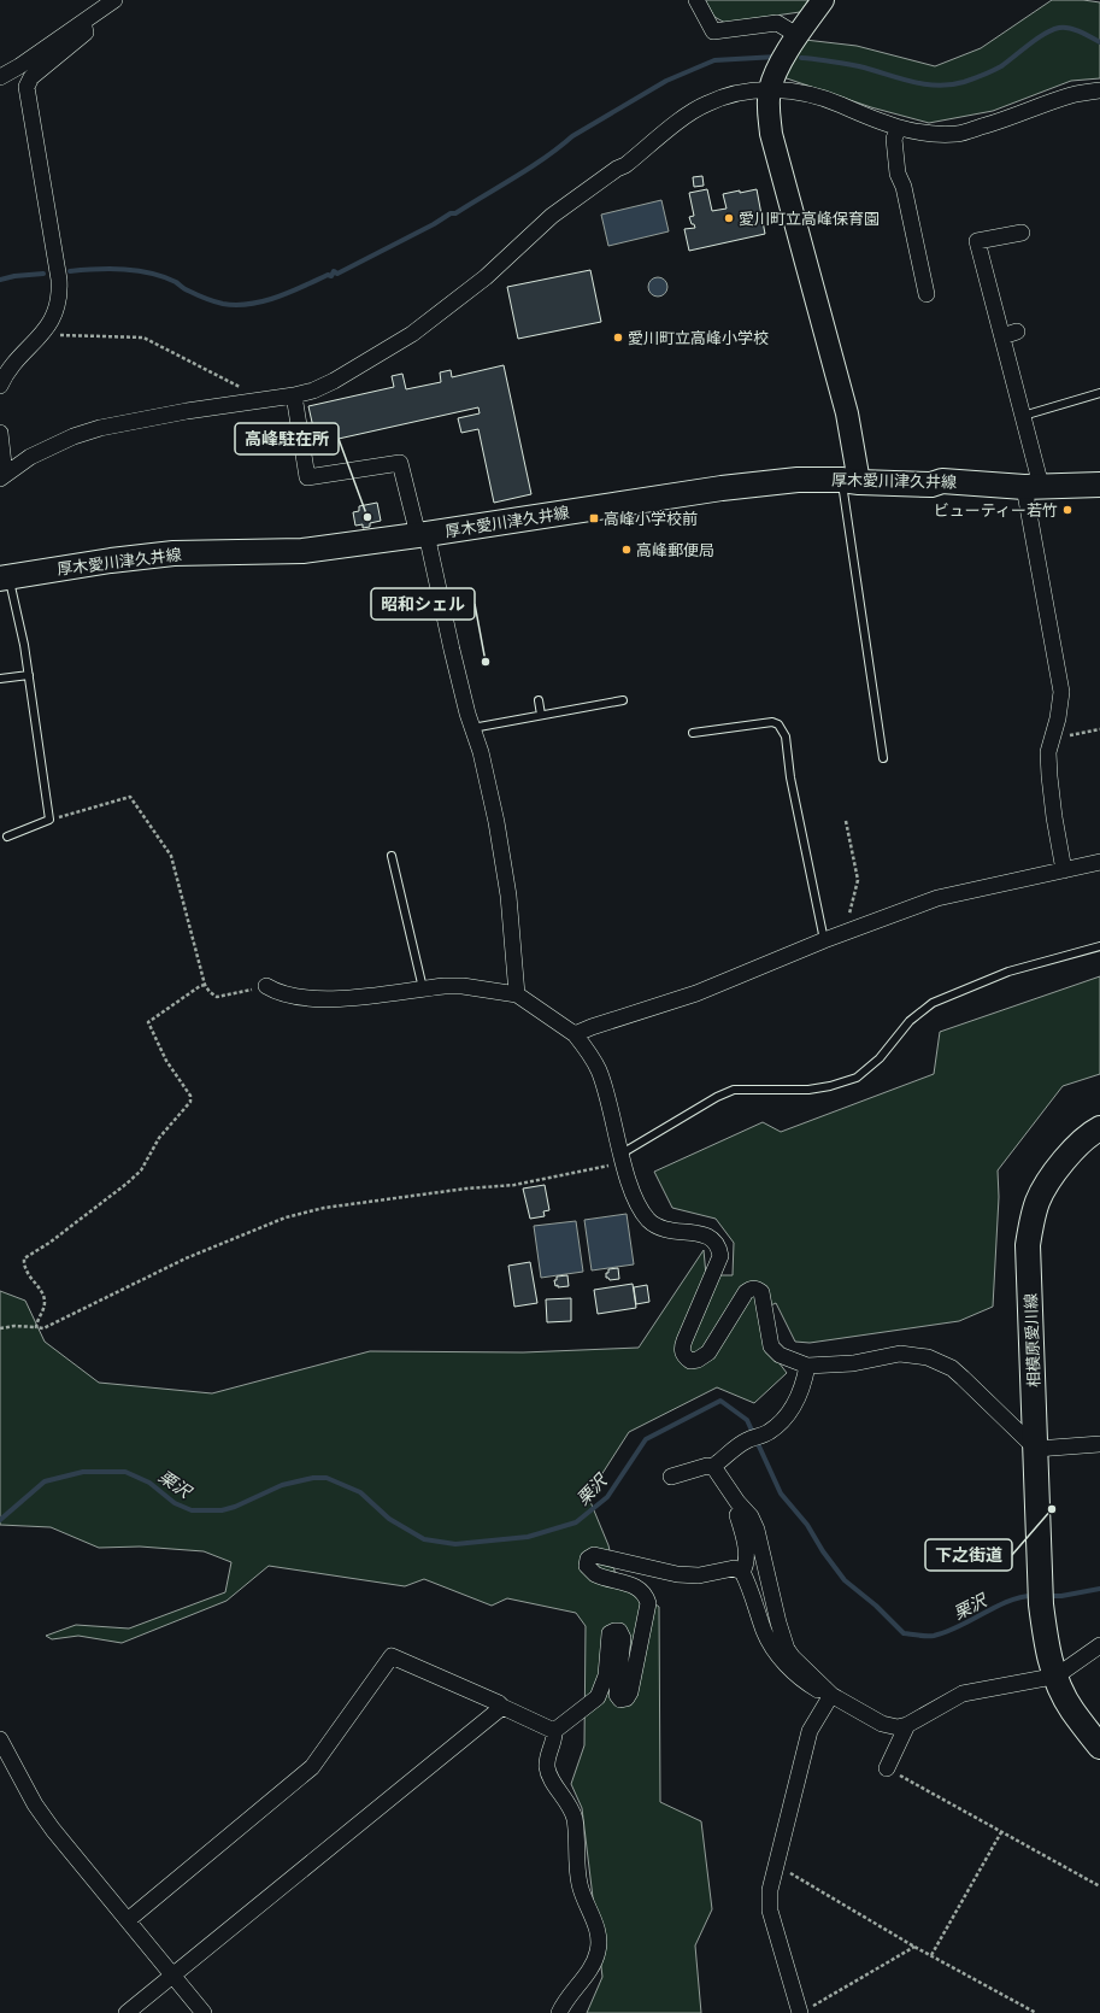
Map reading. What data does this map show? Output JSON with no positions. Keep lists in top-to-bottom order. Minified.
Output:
{"streets":{"main road":["厚木愛川津久井線","相模原愛川線"]},"water":["栗沢"],"places":{"other":["愛川町立高峰保育園","愛川町立高峰小学校","ビューティー若竹","高峰駐在所","高峰郵便局","昭和シェル","下之街道"],"transit":["高峰小学校前"]}}
